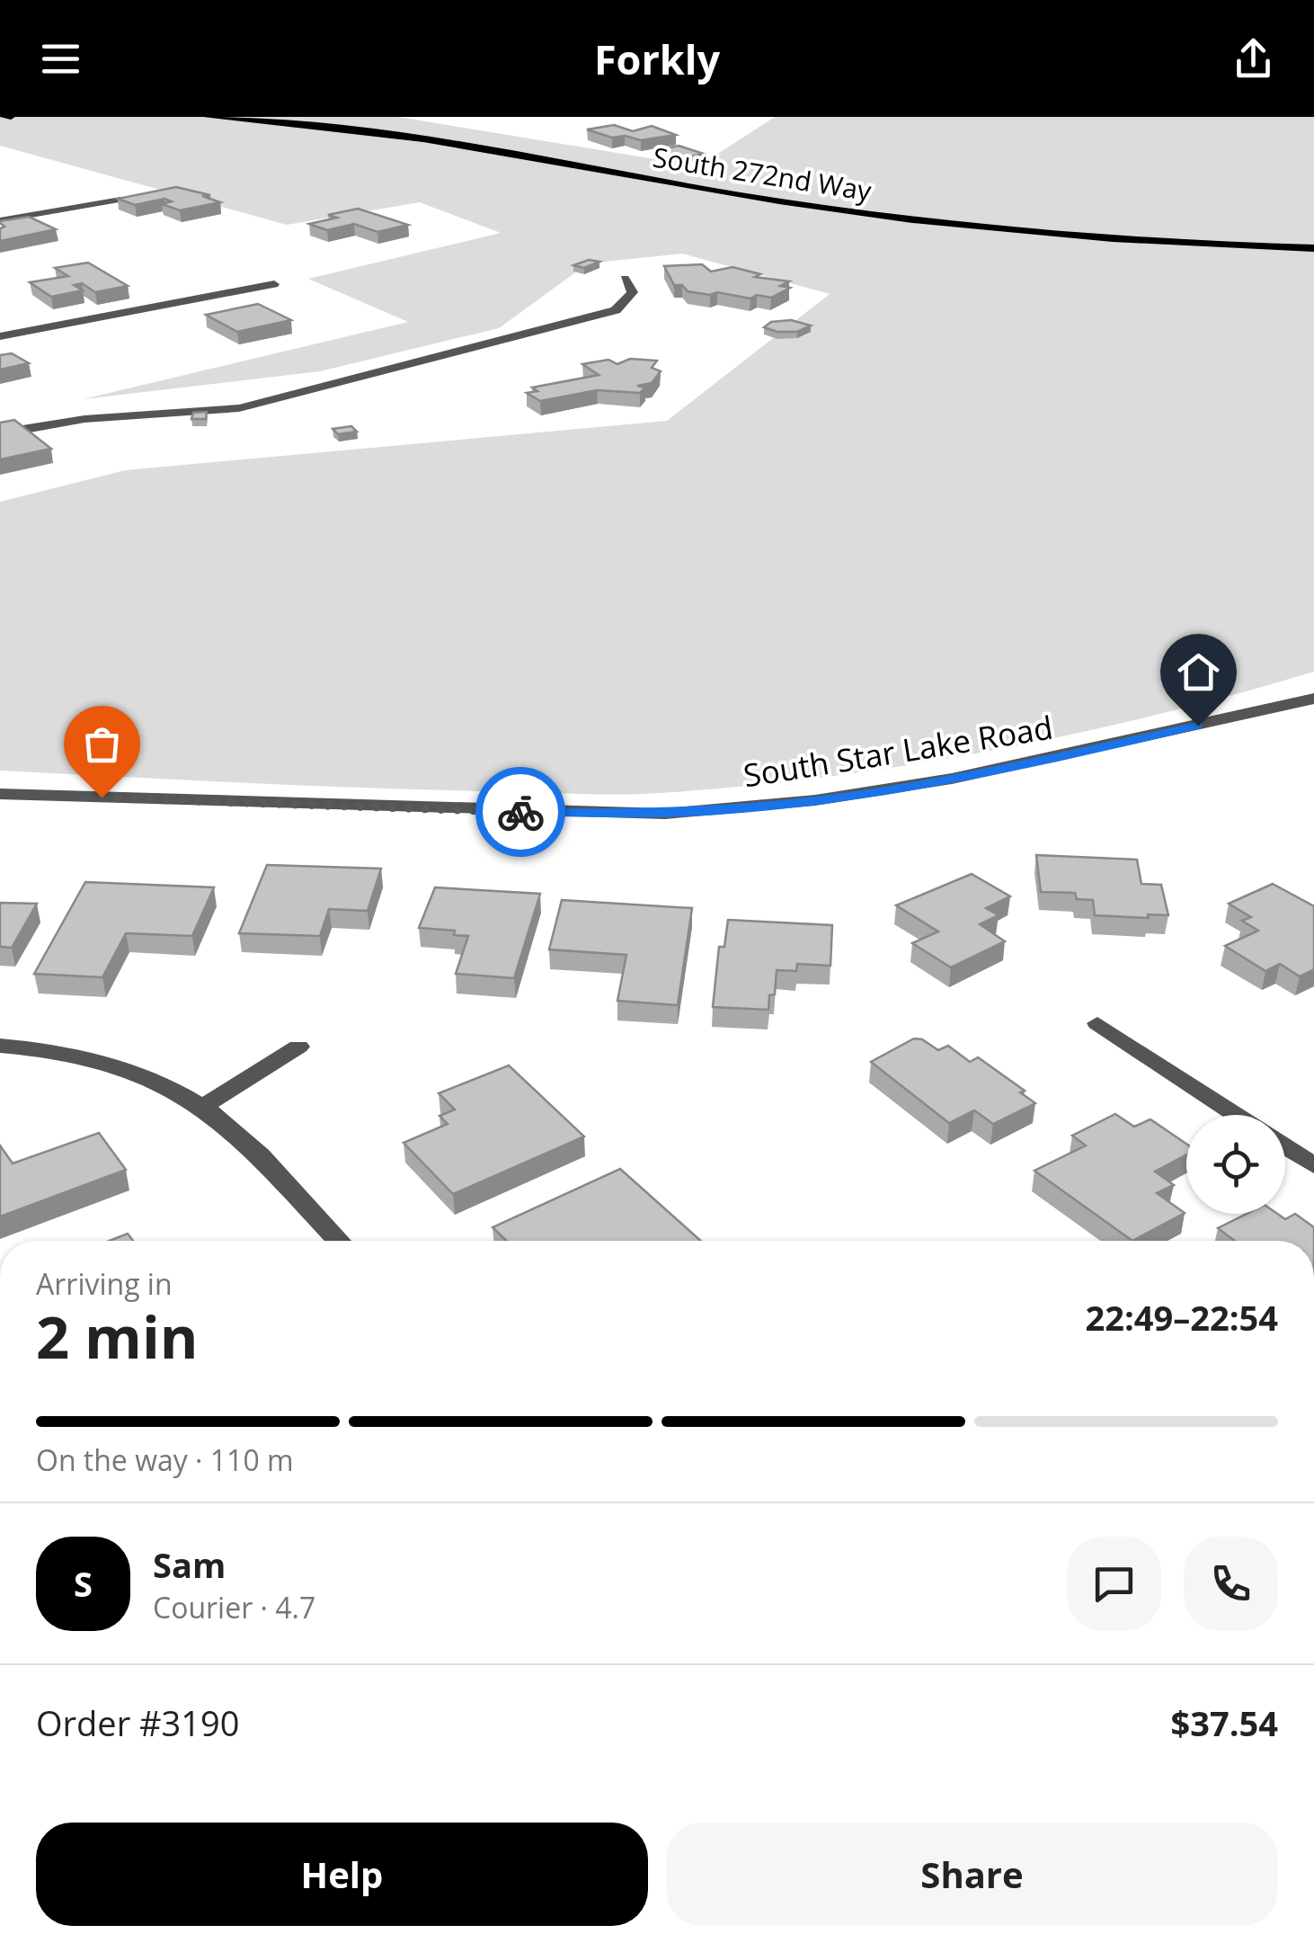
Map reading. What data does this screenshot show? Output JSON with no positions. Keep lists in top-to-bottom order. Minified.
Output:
{"streets":{"main road":["South 272nd Way"],"street":["South Star Lake Road"]},"page":{"header":"Forkly","heading":["2 min","Arriving in","22:49–22:54"],"panel":["Sam","Courier · 4.7","Order #3190","$37.54"],"bar":"On the way · 110 m","round":"S","buttons":["Help","Share"]}}
